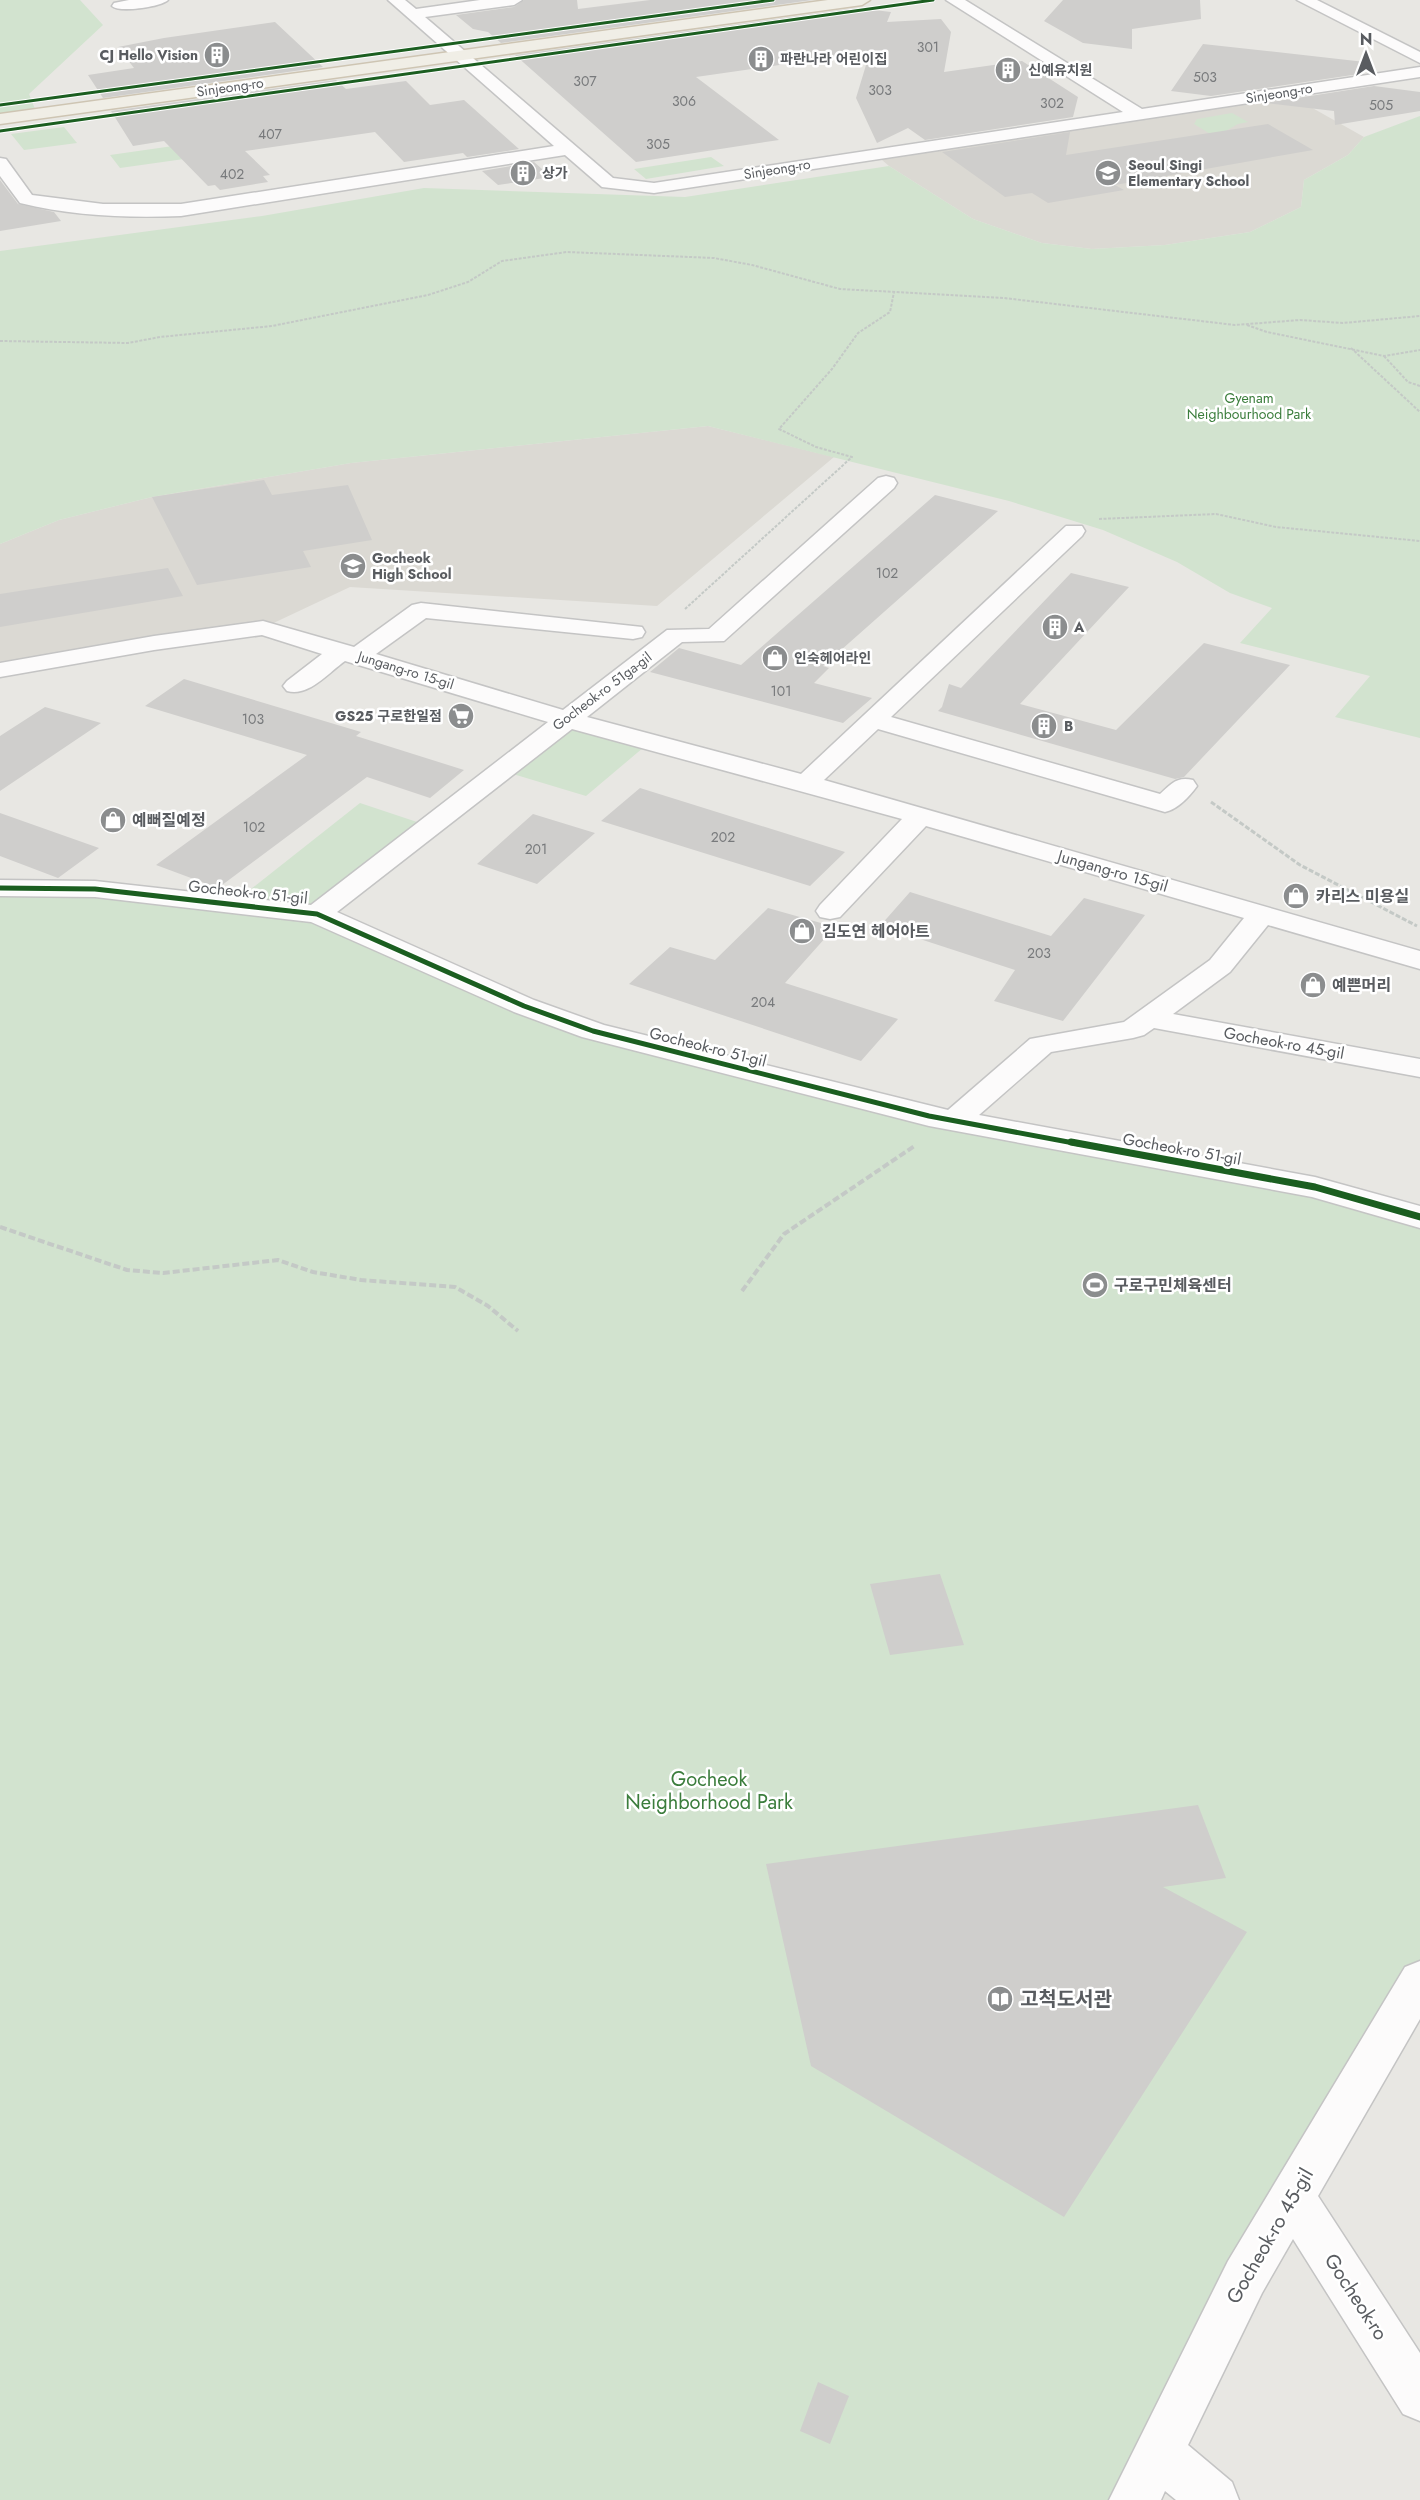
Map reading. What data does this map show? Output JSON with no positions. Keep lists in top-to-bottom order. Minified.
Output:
{"streets":{"main road":["Sinjeong-ro"],"street":["Jungang-ro 15-gil","Gocheok-ro 51ga-gil","Gocheok-ro 51-gil","Gocheok-ro 45-gil","Gocheok-ro"]},"crossings":[["Jungang-ro 15-gil","Gocheok-ro 51ga-gil"],["Gocheok-ro 51ga-gil","Gocheok-ro 51-gil"],["Gocheok-ro 45-gil","Gocheok-ro"]],"parks":["Gyenam Neighbourhood Park","Gocheok Neighborhood Park"],"places":{"building":["CJ Hello Vision","파란나라 어린이집","신예유치원","상가","A","B"],"school or university":["Seoul Singi Elementary School","Gocheok High School"],"shop":["인숙헤어라인","예뻐질예정","카리스 미용실","김도연 헤어아트","예쁜머리"],"supermarket":["GS25 구로한일점"],"sports":["구로구민체육센터"],"library":["고척도서관"]},"house_numbers":["301","503","307","303","306","302","505","407","305","402","102","101","103","102","202","201","203","204"],"north":"top"}
